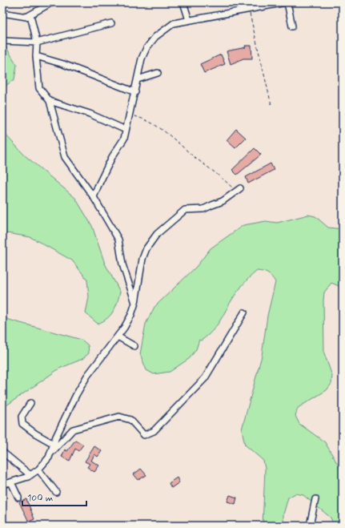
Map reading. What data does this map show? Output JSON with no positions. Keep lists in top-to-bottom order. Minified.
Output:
{"scale_bar":"100 m"}
